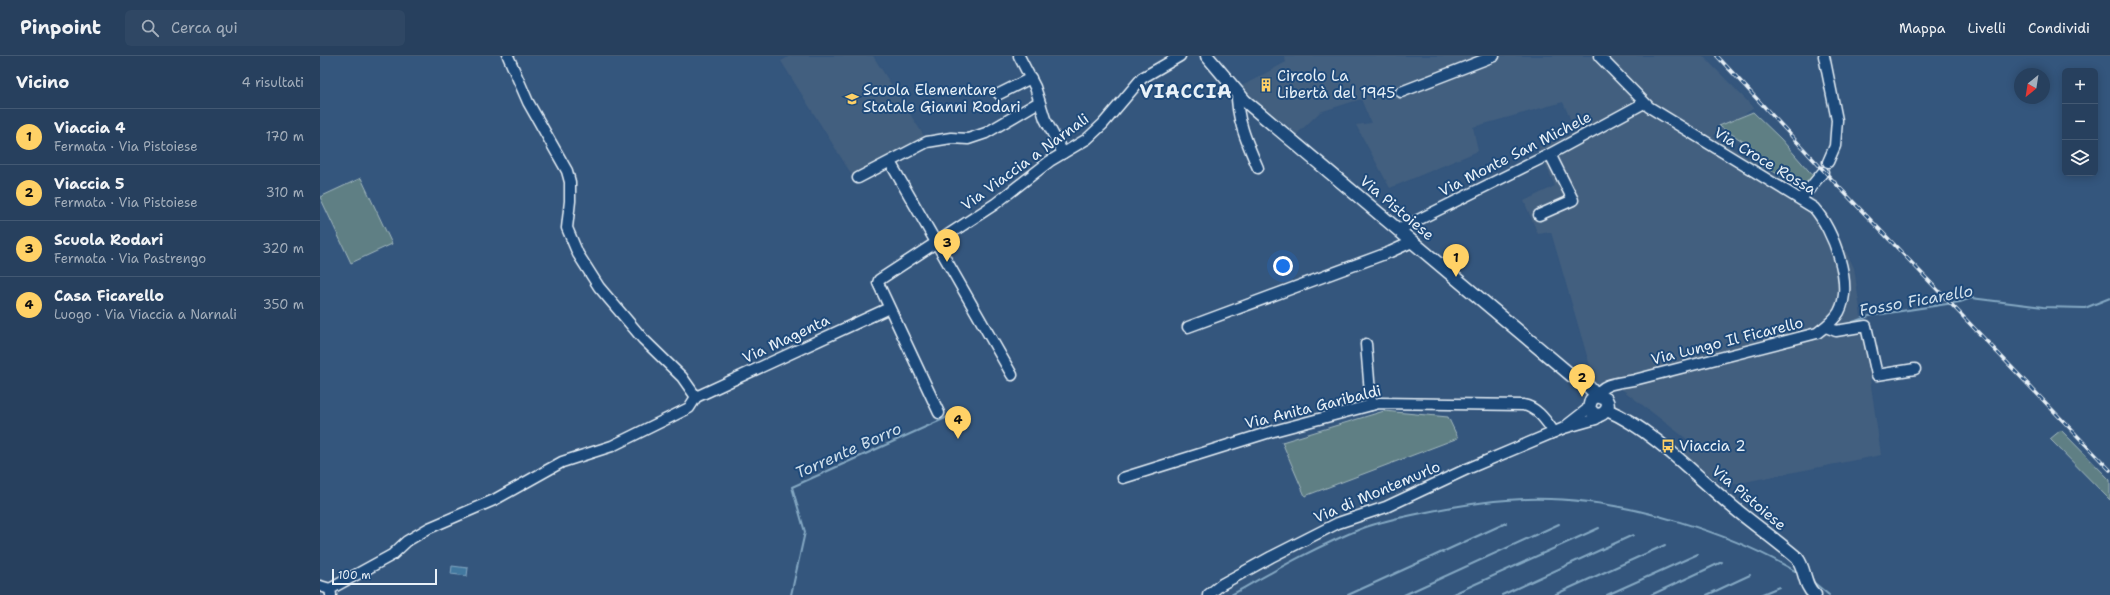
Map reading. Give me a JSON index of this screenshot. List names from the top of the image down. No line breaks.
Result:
{"streets":{"main road":["Via Pistoiese"],"street":["Via Monte San Michele","Via Croce Rossa","Via Viaccia a Narnali","Via Magenta","Via Lungo Il Ficarello","Via Anita Garibaldi","Via di Montemurlo"]},"crossings":[["Via Monte San Michele","Via Croce Rossa"],["Via Monte San Michele","Via Pistoiese"],["Via Croce Rossa","Via Lungo Il Ficarello"],["Via Viaccia a Narnali","Via Magenta"],["Via Pistoiese","Via Lungo Il Ficarello"],["Via Pistoiese","Via di Montemurlo"],["Via Lungo Il Ficarello","Via di Montemurlo"],["Via Anita Garibaldi","Via di Montemurlo"]],"districts":["VIACCIA"],"water":["Fosso Ficarello","Torrente Borro"],"places":{"building":["Circolo La Libertà del 1945"],"school or university":["Scuola Elementare Statale Gianni Rodari"],"bus stop":["Viaccia 2"]},"scale_bar":"100 m","north":"bottom left","page":{"header":"Pinpoint","search":"Cerca qui","nav":["Mappa","Livelli","Condividi"],"heading":["Vicino","4 risultati"],"map_buttons":["+","−"],"list":[{"mark":"1","name":"Viaccia 4","note":"Fermata · Via Pistoiese","value":"170 m"},{"mark":"2","name":"Viaccia 5","note":"Fermata · Via Pistoiese","value":"310 m"},{"mark":"3","name":"Scuola Rodari","note":"Fermata · Via Pastrengo","value":"320 m"},{"mark":"4","name":"Casa Ficarello","note":"Luogo · Via Viaccia a Narnali","value":"350 m"}],"pins":["3","1","2","4"],"scale":"100 m"}}
